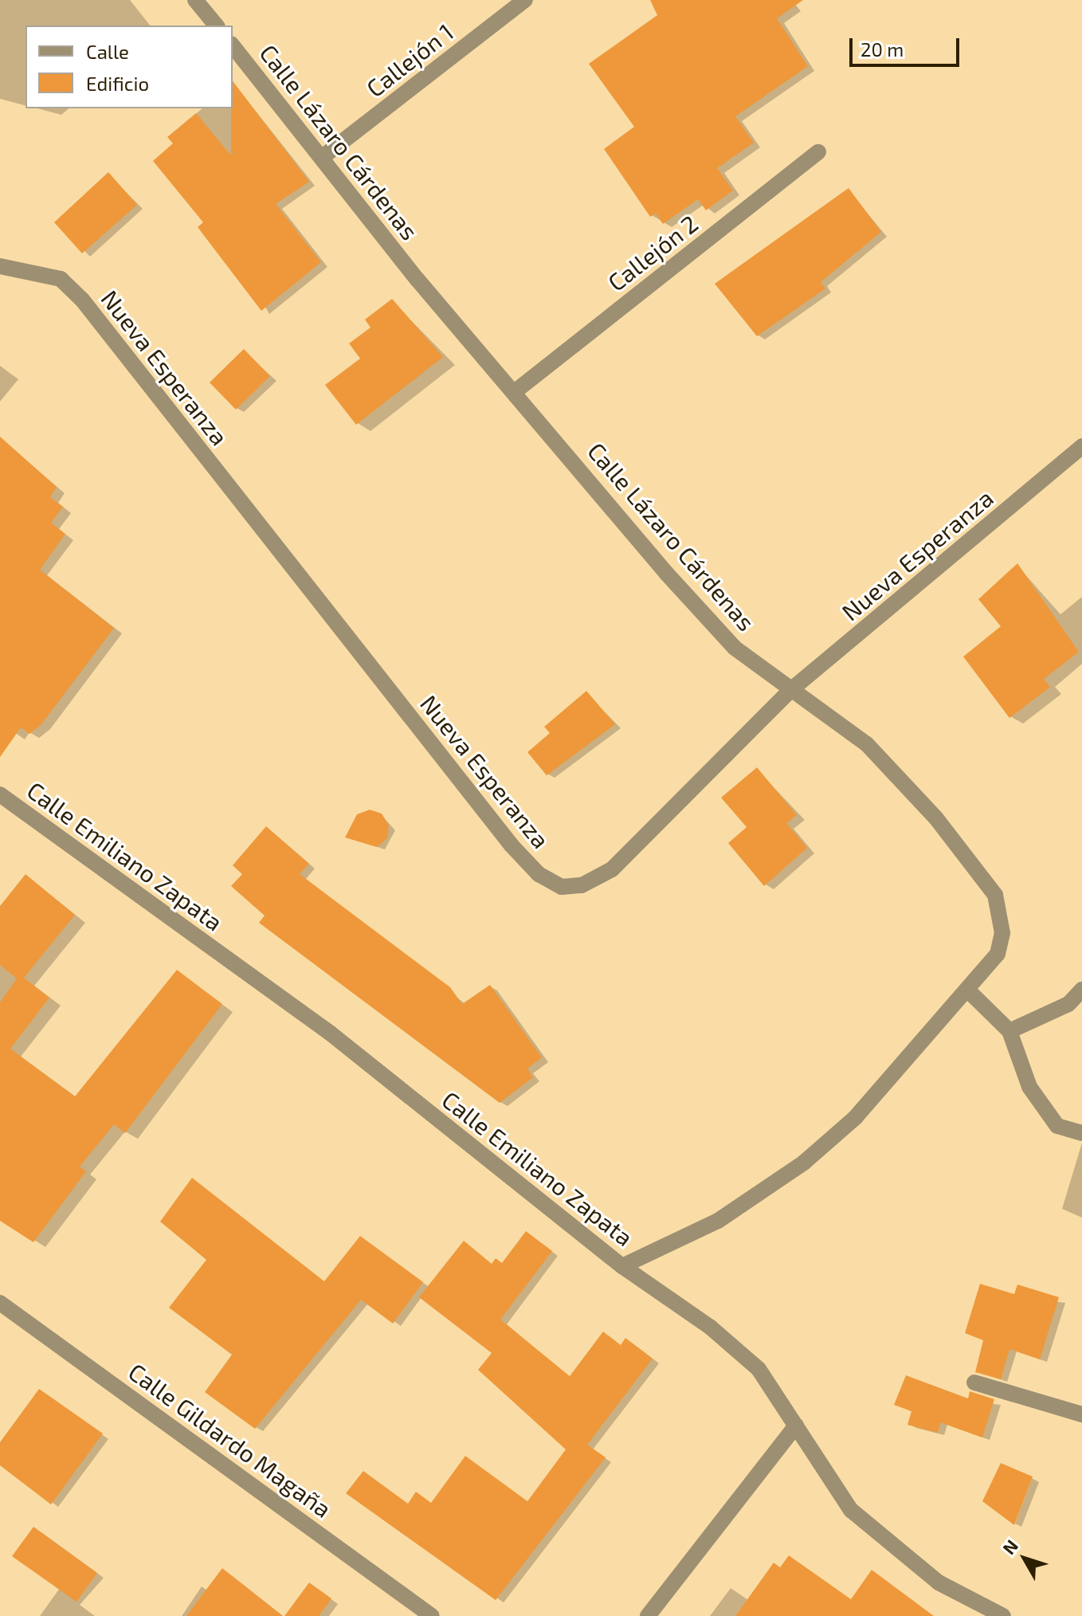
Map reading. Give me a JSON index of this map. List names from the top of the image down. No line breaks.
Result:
{"streets":{"street":["Callejón 1","Calle Lázaro Cárdenas","Callejón 2","Nueva Esperanza","Calle Emiliano Zapata","Calle Gildardo Magaña"]},"crossings":[["Callejón 1","Calle Lázaro Cárdenas"],["Calle Lázaro Cárdenas","Callejón 2"],["Calle Lázaro Cárdenas","Nueva Esperanza"],["Calle Lázaro Cárdenas","Calle Emiliano Zapata"]],"legend":["Calle","Edificio"],"scale_bar":"20 m","north":"top left"}
